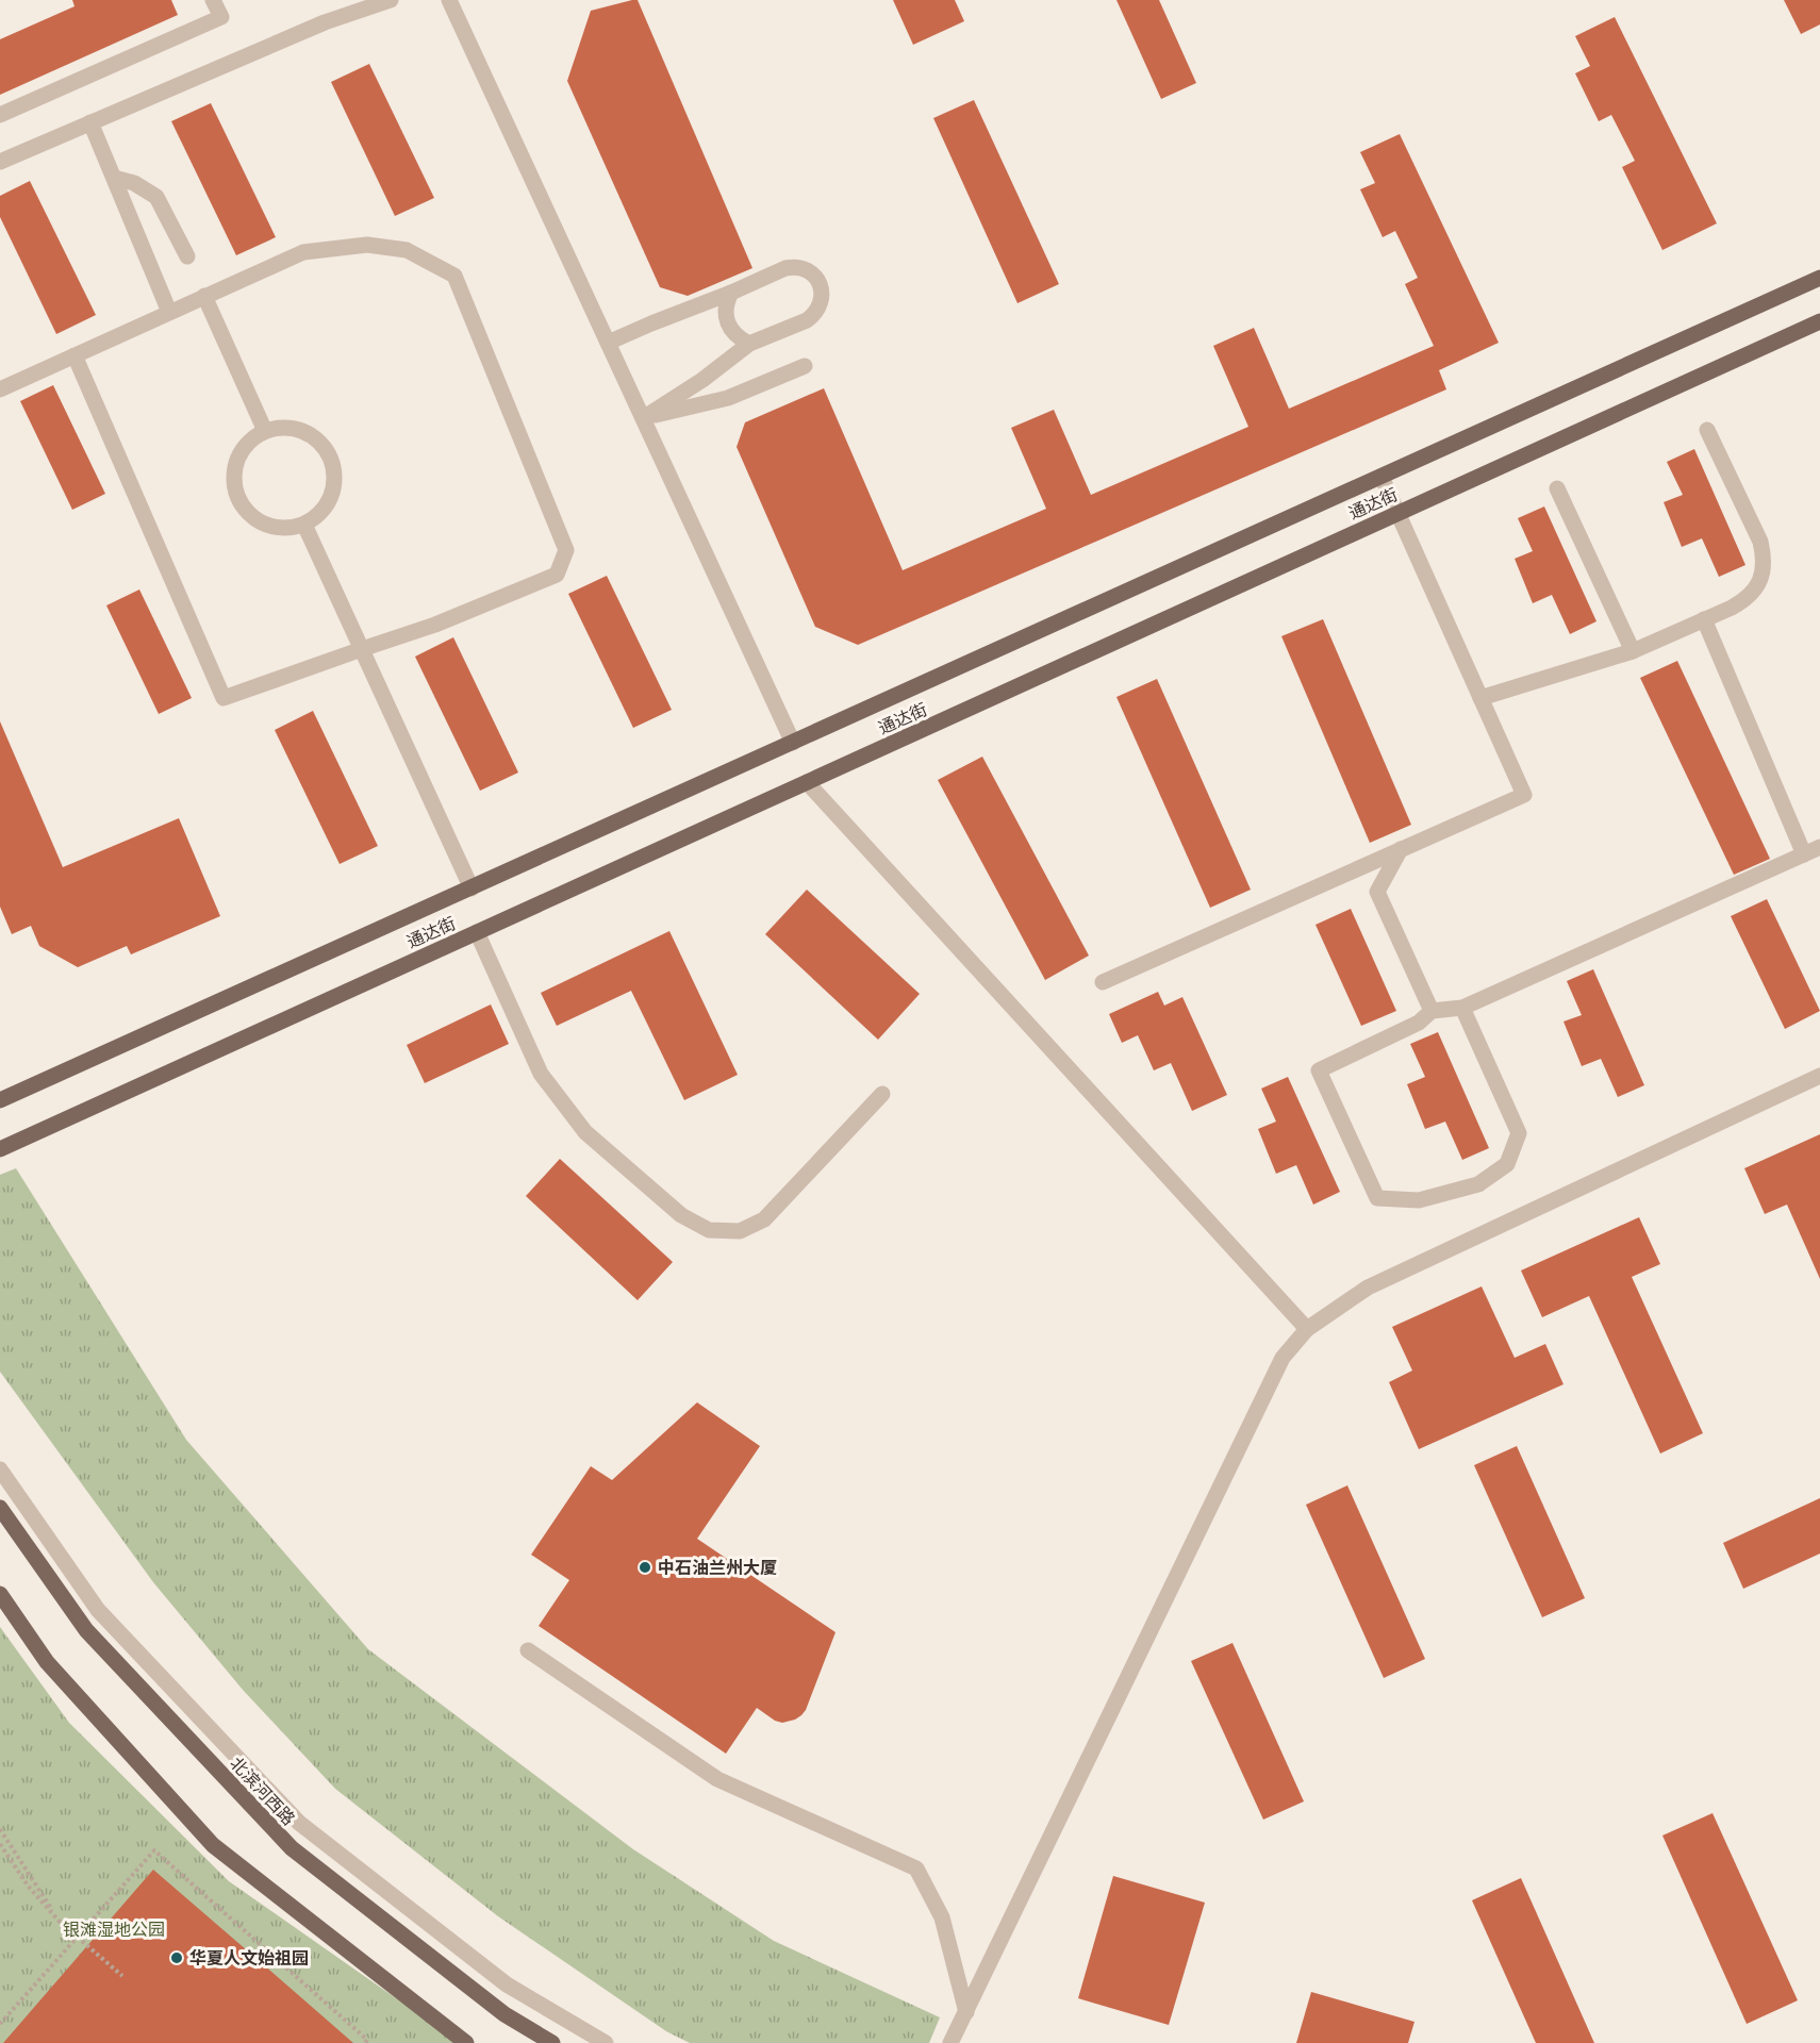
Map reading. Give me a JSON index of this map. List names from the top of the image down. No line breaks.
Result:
{"streets":{"main road":["通达街","北滨河西路"]},"parks":["银滩湿地公园"],"places":["中石油兰州大厦","华夏人文始祖园"]}
